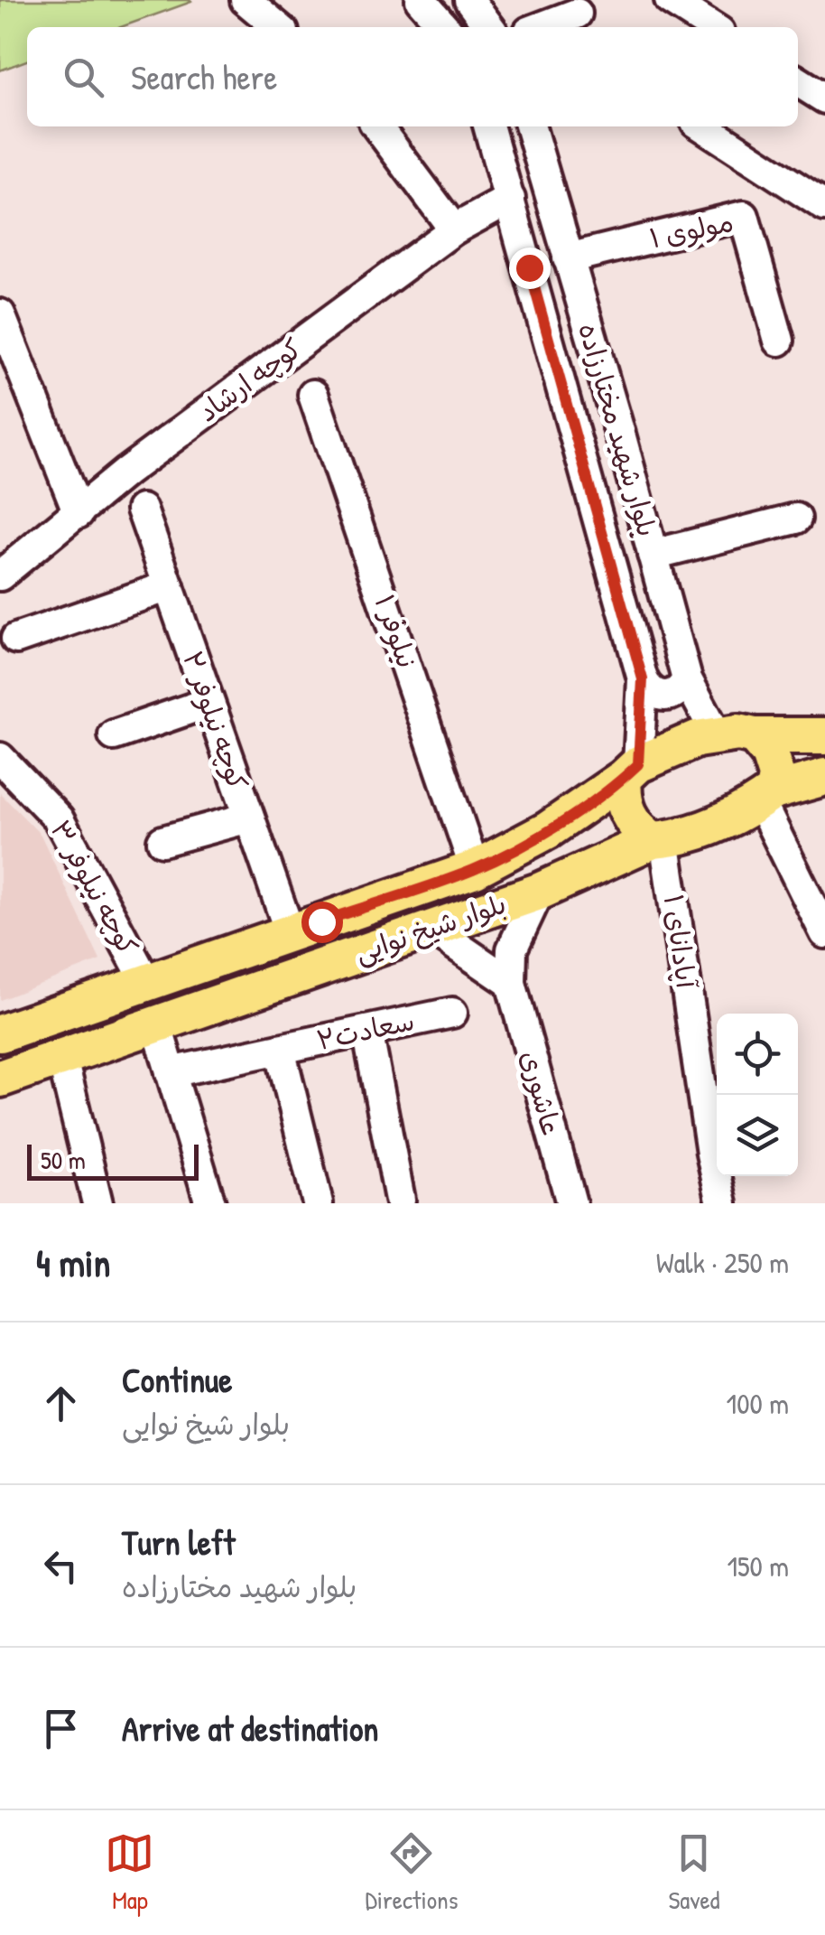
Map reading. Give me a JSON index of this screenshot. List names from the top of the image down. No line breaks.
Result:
{"streets":{"main road":["بلوار شیخ نوایی"],"street":["مولوی ۱","کوچه ارشاد","بلوار شهید مختارزاده","۱ نیلوفر","کوچه نیلوفر ۲","کوچه نیلوفر ۳","آپادانای ۱","سعادت۲","عاشوری"]},"crossings":[["مولوی ۱","بلوار شهید مختارزاده"],["کوچه ارشاد","بلوار شهید مختارزاده"],["بلوار شهید مختارزاده","بلوار شیخ نوایی"],["۱ نیلوفر","بلوار شیخ نوایی"],["کوچه نیلوفر ۲","بلوار شیخ نوایی"],["کوچه نیلوفر ۳","بلوار شیخ نوایی"],["بلوار شیخ نوایی","آپادانای ۱"],["بلوار شیخ نوایی","عاشوری"]],"scale_bar":"50 m","page":{"search":"Search here","scale":"50 m","heading":["4 min","Walk · 250 m"],"list":[["Continue","بلوار شیخ نوایی","100 m"],["Turn left","بلوار شهید مختارزاده","150 m"],"Arrive at destination"],"nav":["Map","Directions","Saved"]}}
